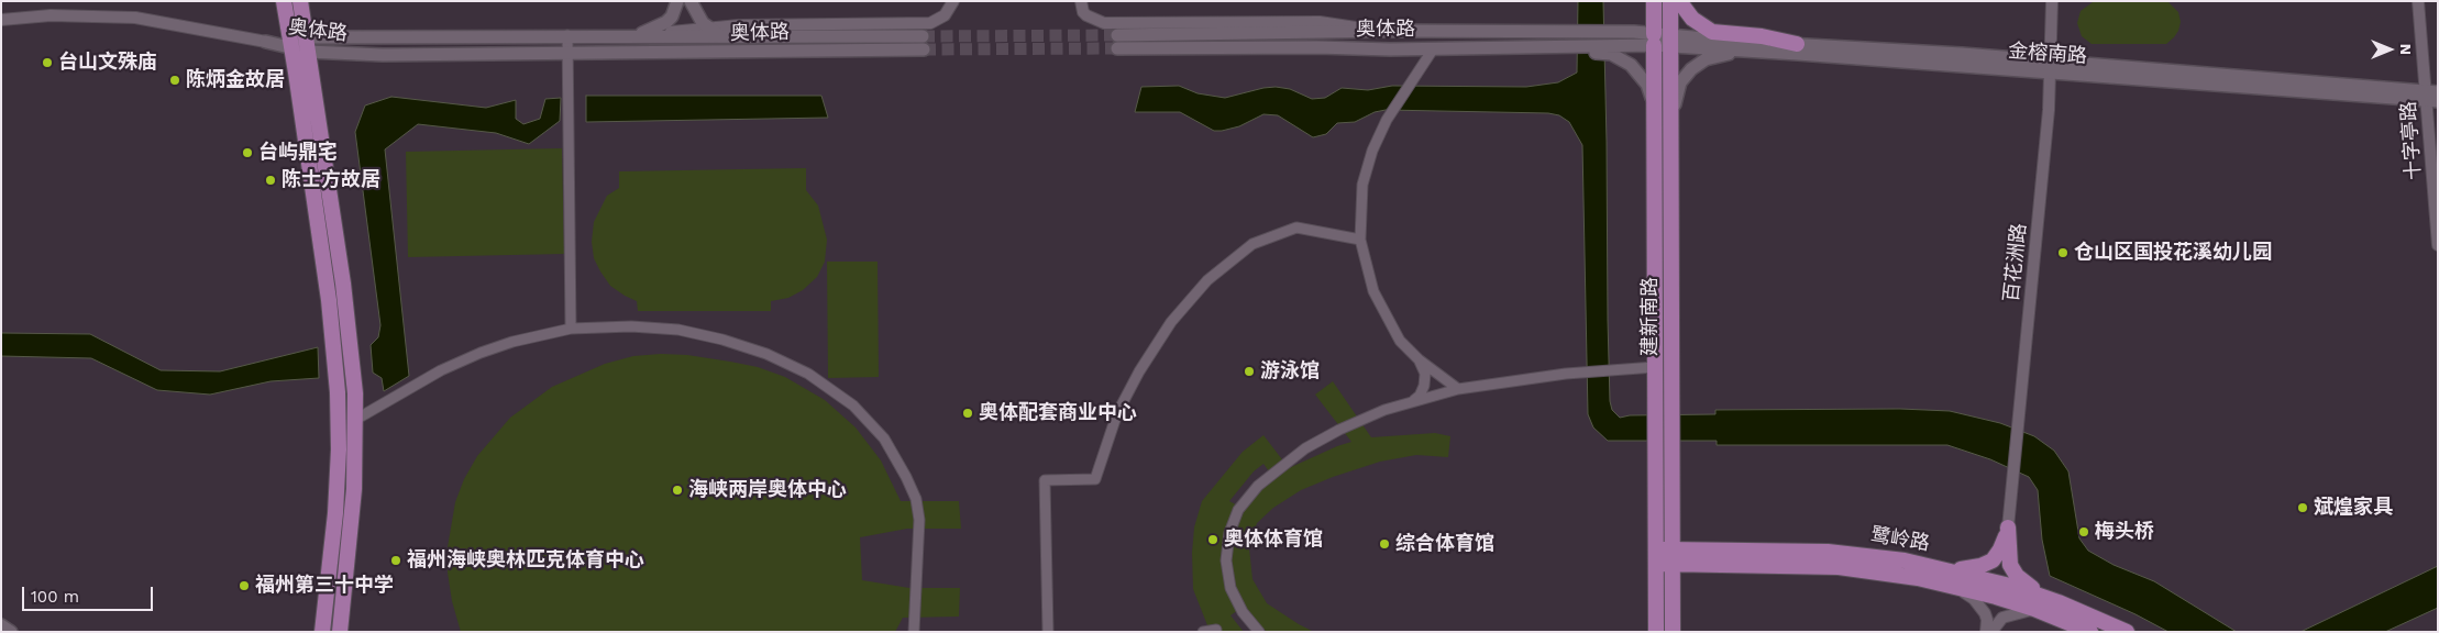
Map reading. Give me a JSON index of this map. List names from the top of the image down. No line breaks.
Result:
{"streets":{"main road":["奥体路","金榕南路","建新南路","鹭岭路"],"street":["十字亭路","百花洲路"]},"crossings":[["奥体路","金榕南路"],["奥体路","建新南路"],["金榕南路","十字亭路"],["金榕南路","百花洲路"],["金榕南路","建新南路"],["建新南路","鹭岭路"]],"places":["台山文殊庙","陈炳金故居","台屿鼎宅","陈士方故居","仓山区国投花溪幼儿园","游泳馆","奥体配套商业中心","海峡两岸奥体中心","斌煌家具","梅头桥","奥体体育馆","综合体育馆","福州海峡奥林匹克体育中心","福州第三十中学"],"scale_bar":"100 m","north":"right"}
